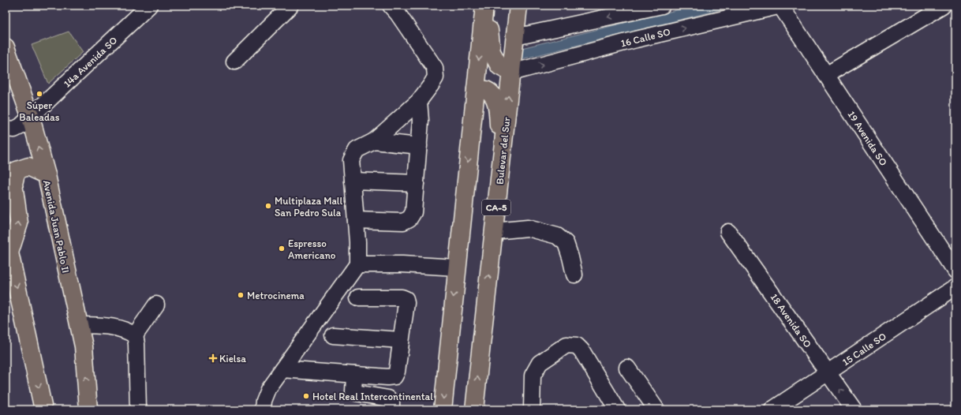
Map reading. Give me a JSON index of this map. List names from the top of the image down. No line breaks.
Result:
{"streets":{"highway":["Bulevar del Sur","CA-5","Avenida Juan Pablo II"],"street":["16 Calle SO","14a Avenida SO","19 Avenida SO","18 Avenida SO","15 Calle SO"]},"crossings":[["16 Calle SO","19 Avenida SO"],["16 Calle SO","Bulevar del Sur"],["14a Avenida SO","Avenida Juan Pablo II"],["18 Avenida SO","15 Calle SO"]],"places":{"other":["Súper Baleadas","Multiplaza Mall San Pedro Sula","Espresso Americano","Metrocinema","Hotel Real Intercontinental"],"health":["Kielsa"]}}
